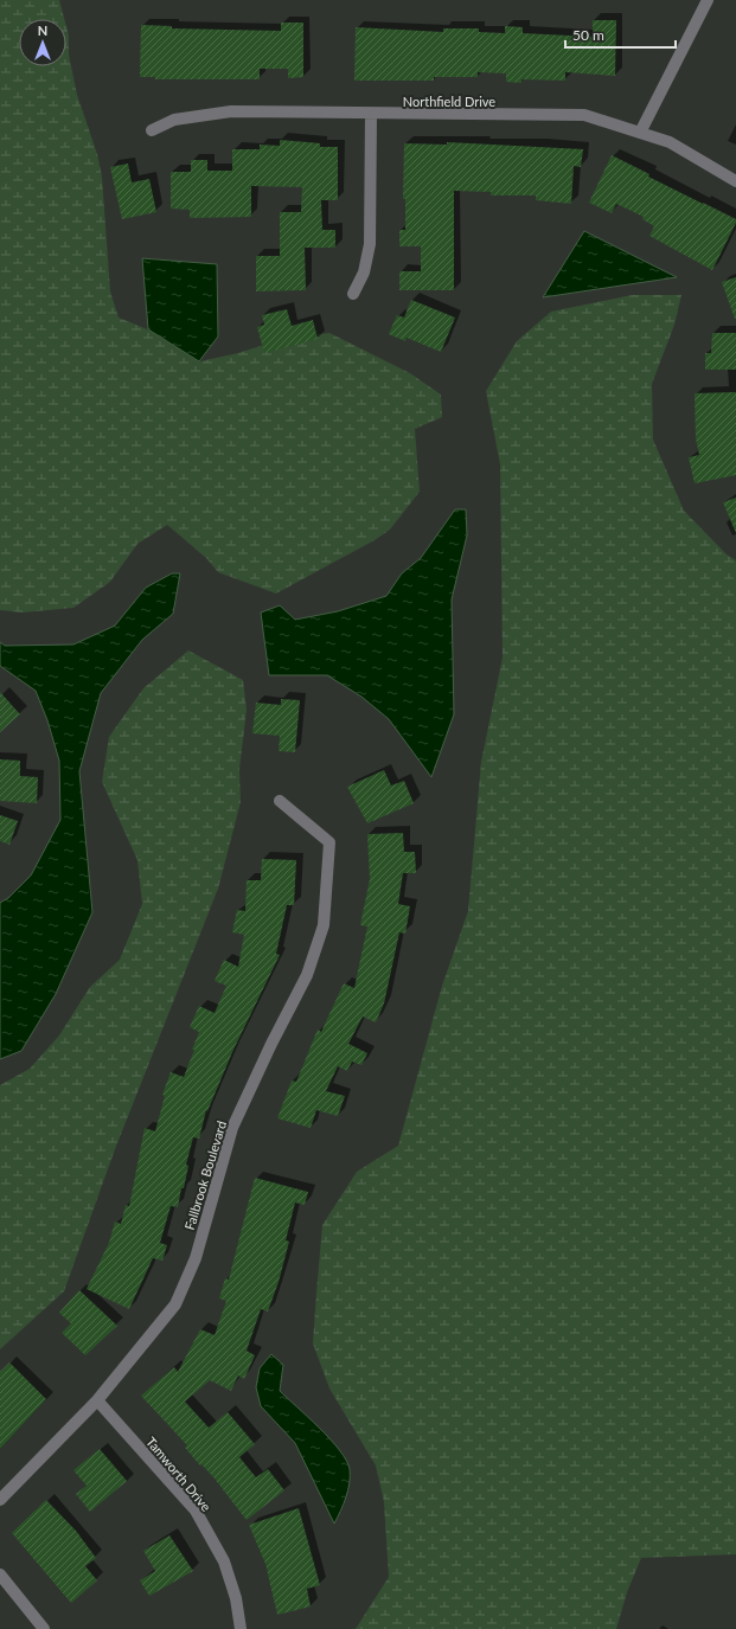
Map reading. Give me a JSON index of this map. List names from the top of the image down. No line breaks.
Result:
{"streets":{"street":["Northfield Drive","Fallbrook Boulevard","Tamworth Drive"]},"crossings":[["Fallbrook Boulevard","Tamworth Drive"]],"scale_bar":"50 m","north":"top"}
